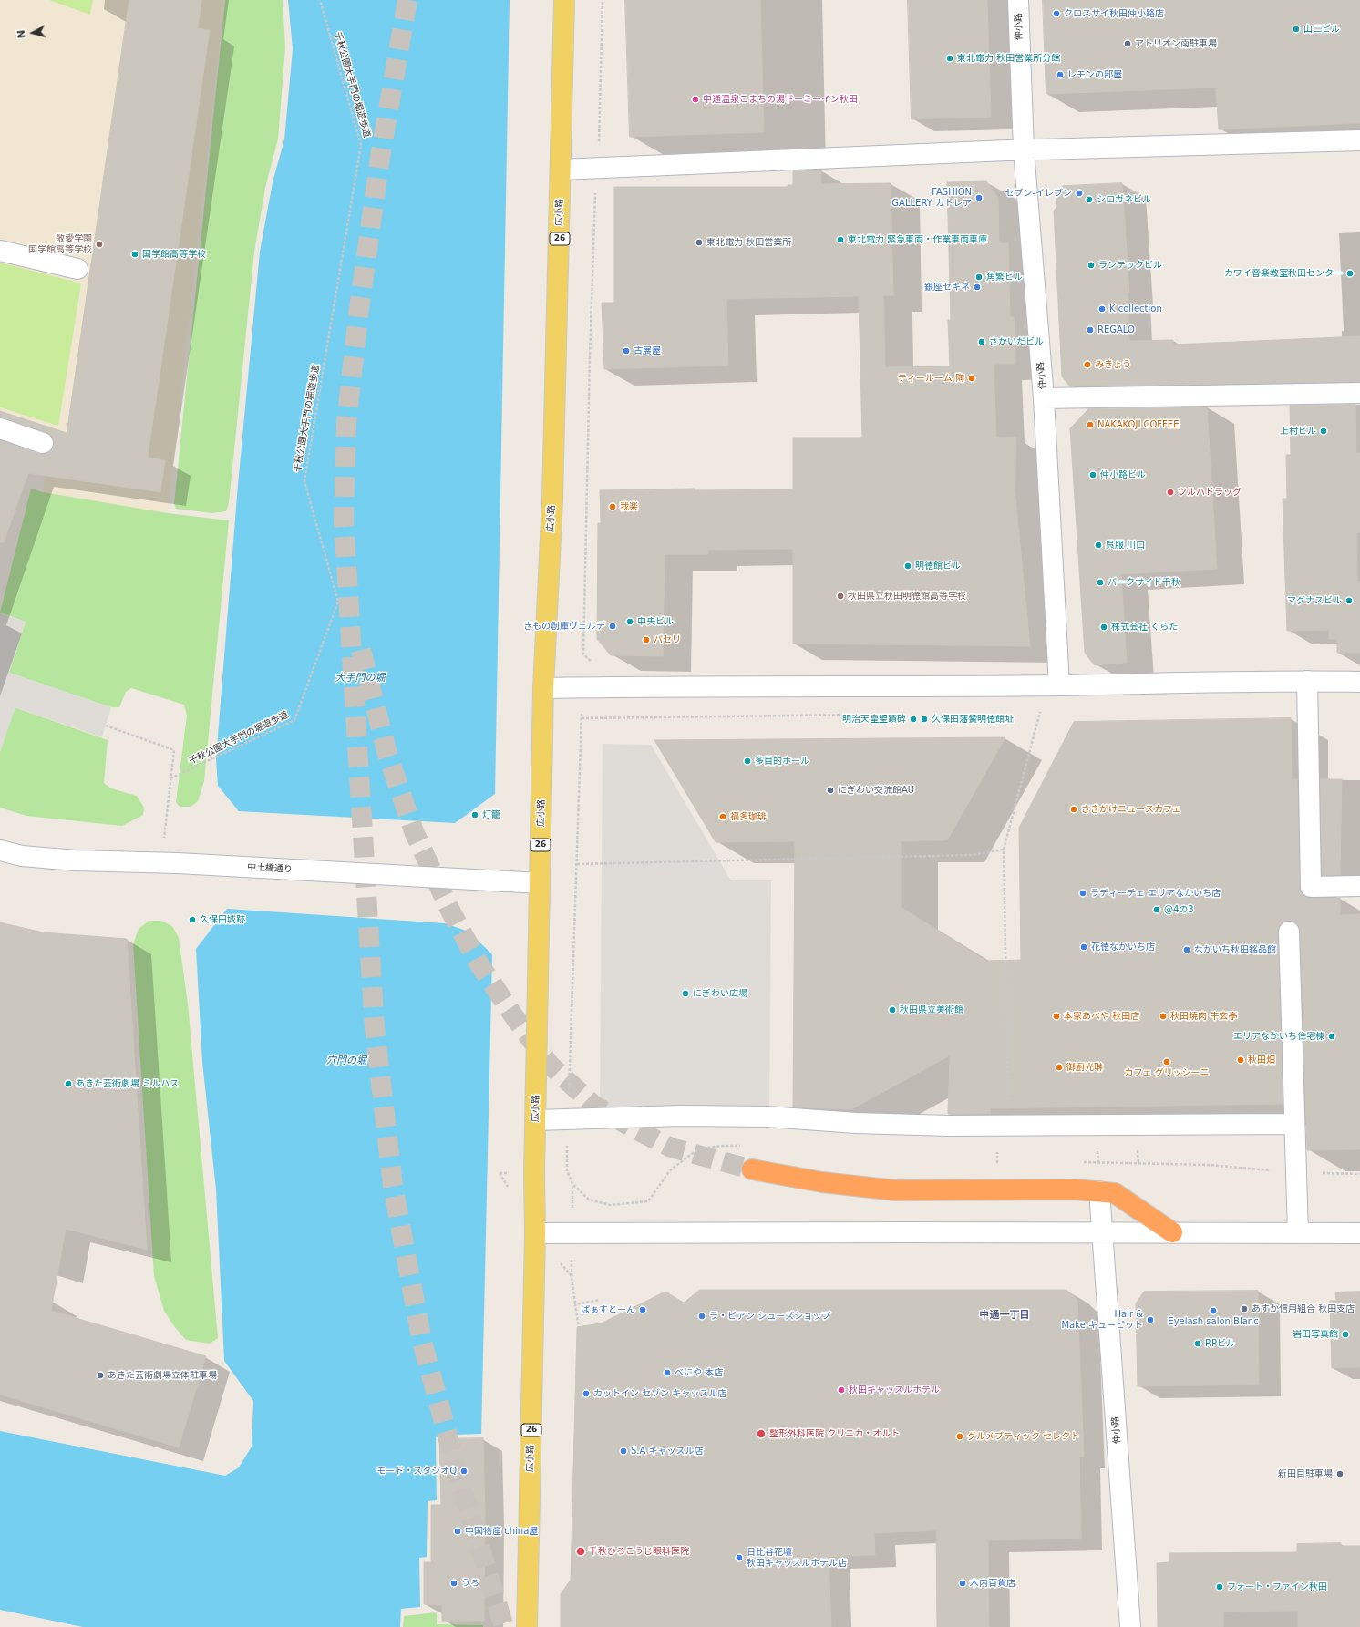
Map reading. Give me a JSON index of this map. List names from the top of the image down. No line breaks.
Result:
{"streets":{"main road":["広小路","26"],"street":["仲小路","中土橋通り"],"path":["千秋公園大手門の堀遊歩道"]},"crossings":[["広小路","中土橋通り"]],"districts":["中通一丁目"],"water":["大手門の堀","穴門の堀"],"places":["クロスサイ秋田仲小路店","山二ビル","アトリオン南駐車場","東北電力 秋田営業所分館","レモンの部屋","中通温泉こまちの湯ドーミーイン秋田","セブン-イレブン","FASHION GALLERY カトレア","シロガネビル","東北電力 緊急車両・作業車両車庫","東北電力 秋田営業所","敬愛学園 国学館高等学校","国学館高等学校","ランテックビル","カワイ音楽教室秋田センター","角繁ビル","銀座セキネ","K collection","REGALO","さかいだビル","古展屋","みきょう","ティールーム 陶","NAKAKOJI COFFEE","上村ビル","仲小路ビル","ツルハドラッグ","我楽","呉服 川口","明徳館ビル","パークサイド千秋","秋田県立秋田明徳館高等学校","マグナスビル","中央ビル","きもの創庫ヴェルデ","株式会社 くらた","パセリ","明治天皇聖蹟碑","久保田藩黌明徳館址","多目的ホール","にぎわい交流館AU","さきがけニュースカフェ","灯籠","福多珈琲","ラディーチェ エリアなかいち店","@4の3","久保田城跡","花徳なかいち店","なかいち秋田銘品館","にぎわい広場","秋田県立美術館","本家あべや 秋田店","秋田焼肉 牛玄亭","エリアなかいち住宅棟","秋田畑","カフェ グリッシーニ","御廚光琳","あきた芸術劇場 ミルハス","あすか信用組合 秋田支店","ぱぁすとーん","Eyelash salon Blanc","ラ・ビアン シューズショップ","Hair & Make キューピット","岩田写真館","RPビル","べにや 本店","あきた芸術劇場立体駐車場","秋田キャッスルホテル","カットイン セゾン キャッスル店","整形外科医院 クリニカ・オルト","グルメブティック セレクト","S.A キャッスル店","モード・スタジオQ","新田目駐車場","中国物産 china屋","千秋ひろこうじ眼科医院","日比谷花壇 秋田キャッスルホテル店","うろ","木内百貨店","フォート・ファイン秋田"],"north":"left"}
